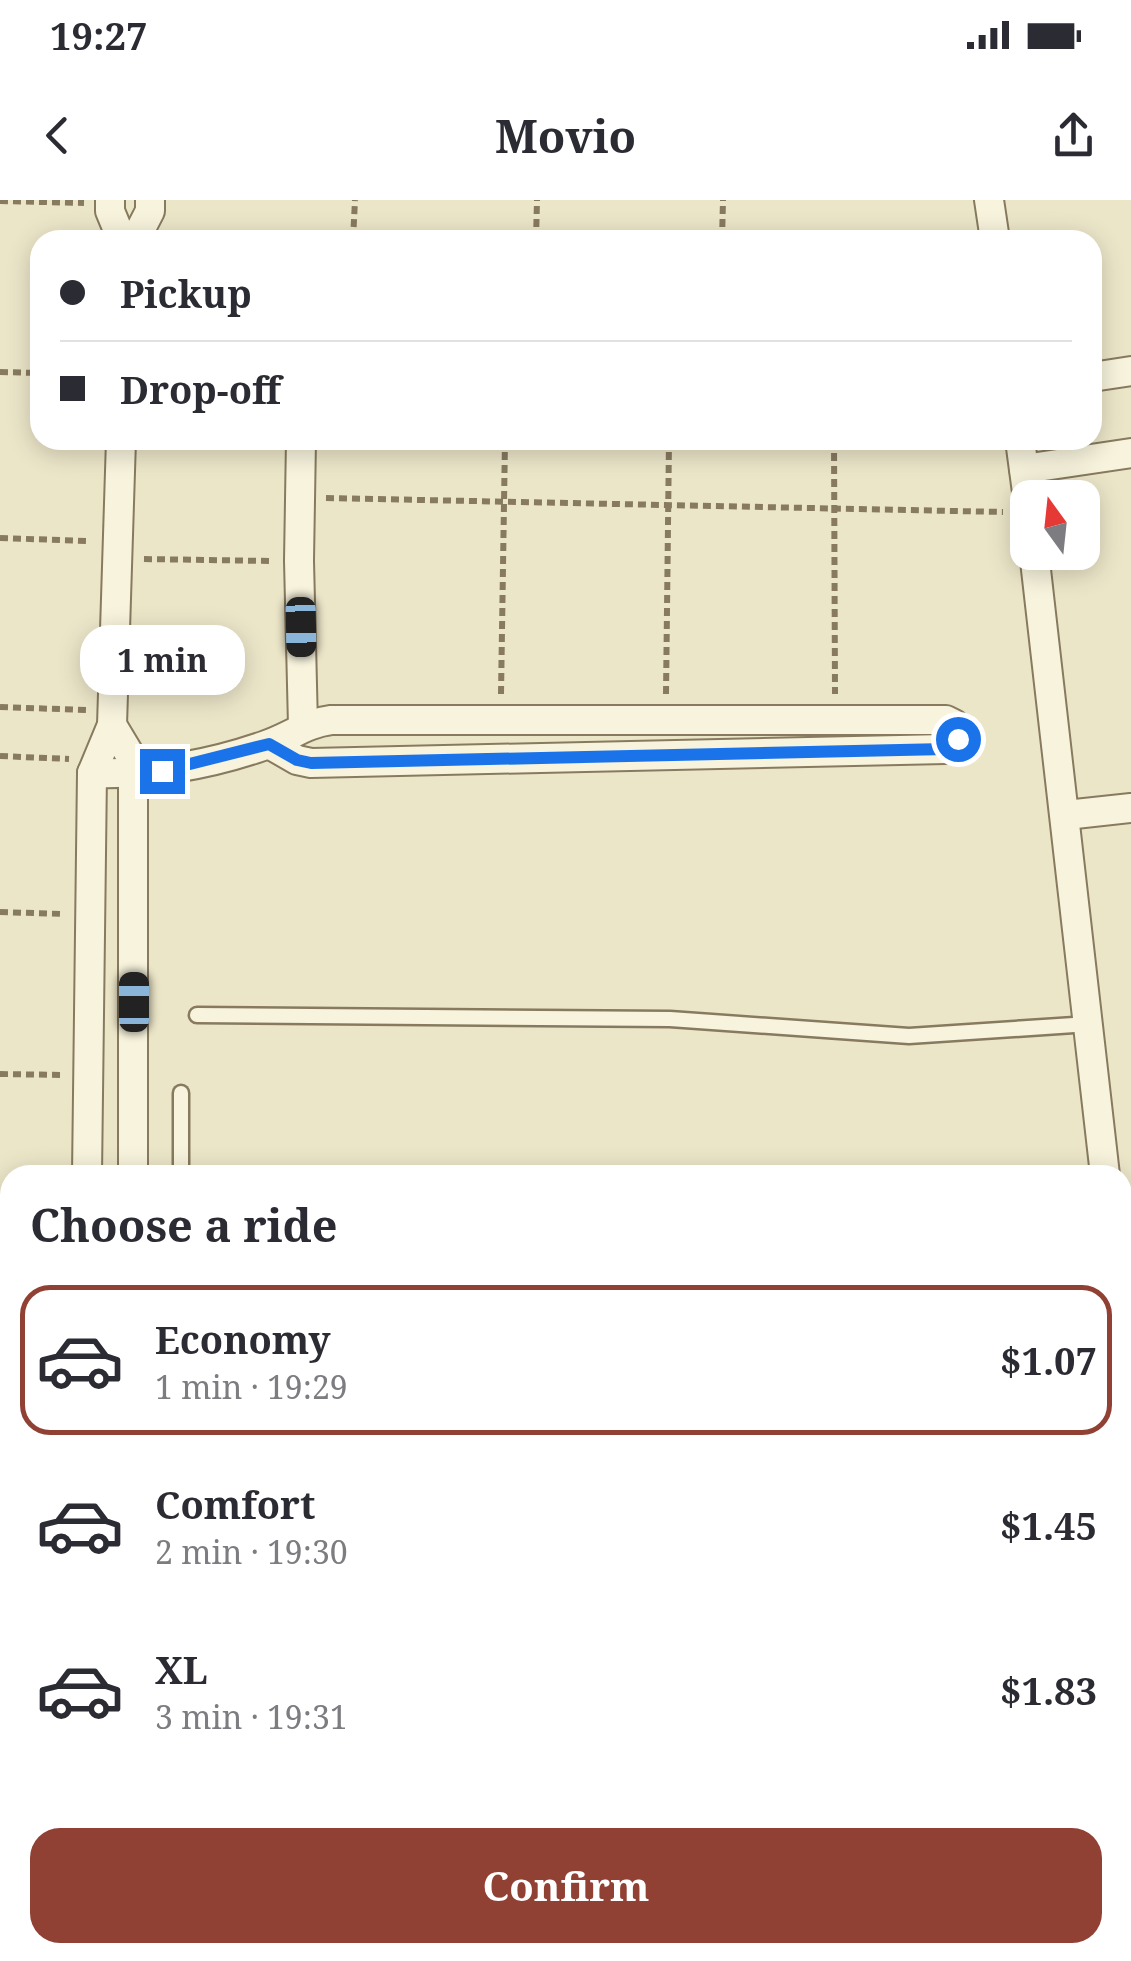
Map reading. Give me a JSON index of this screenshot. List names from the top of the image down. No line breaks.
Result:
{"north":"top","page":{"status":"19:27","header":"Movio","banner":["Pickup","Drop-off"],"bubble":"1 min","heading":"Choose a ride","list":[{"name":"Economy","note":"1 min · 19:29","value":"$1.07"},{"name":"Comfort","note":"2 min · 19:30","value":"$1.45"},{"name":"XL","note":"3 min · 19:31","value":"$1.83"}],"buttons":"Confirm"}}
